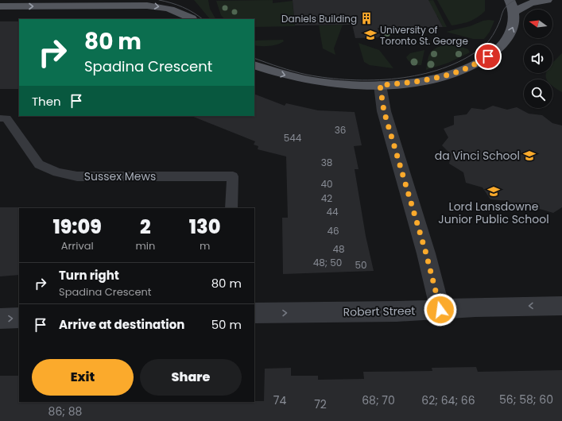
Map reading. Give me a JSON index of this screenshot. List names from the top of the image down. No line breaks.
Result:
{"streets":{"street":["Robert Street"],"lane":["Sussex Mews"]},"places":{"building":["Daniels Building"],"school or university":["University of Toronto St. George","da Vinci School","Lord Lansdowne Junior Public School"]},"house_numbers":["36","544","38","40","42","44","46","48","48; 50","50","56; 58; 60","74","68; 70","62; 64; 66","72","86; 88"],"north":"left","page":{"turn":["80 m","Spadina Crescent"],"then":"Then","eta":["19:09","Arrival","2","min","130","m"],"list":[{"name":"Turn right","note":"Spadina Crescent","value":"80 m"},{"name":"Arrive at destination","value":"50 m"}],"buttons":["Exit","Share"]}}
